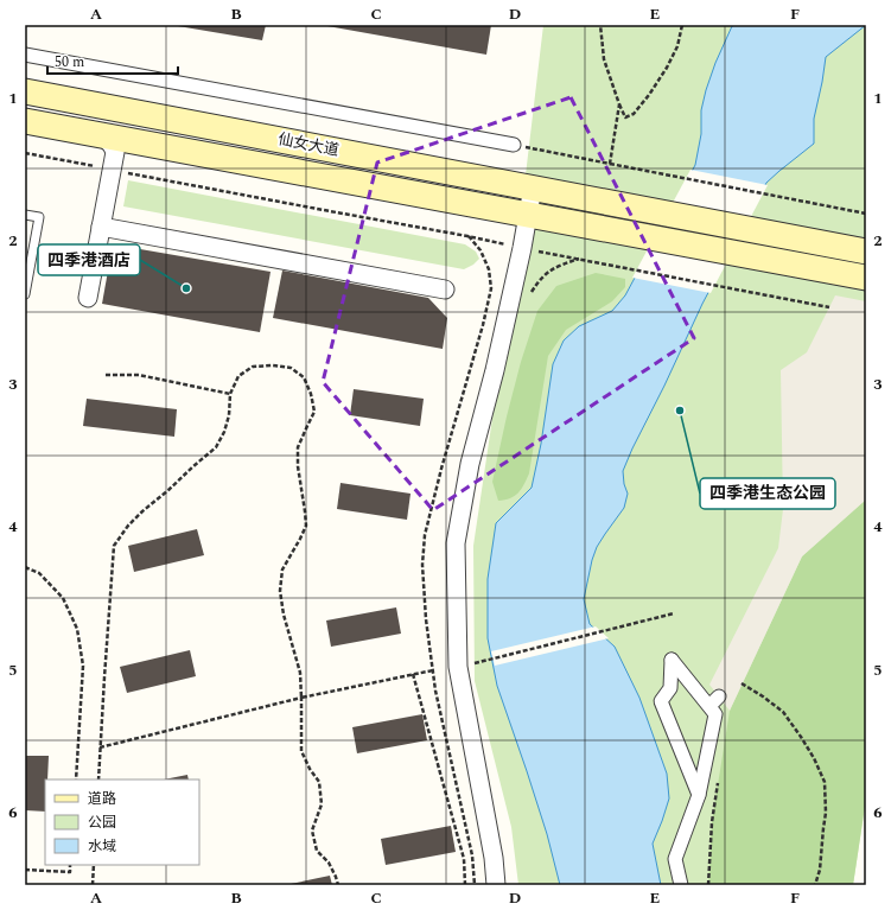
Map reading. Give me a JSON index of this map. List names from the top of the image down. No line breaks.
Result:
{"streets":{"main road":["仙女大道"]},"places":["四季港酒店","四季港生态公园"],"legend":["道路","公园","水域"],"scale_bar":"50 m","grid":{"columns":["A","B","C","D","E","F"],"rows":["1","2","3","4","5","6"]}}
